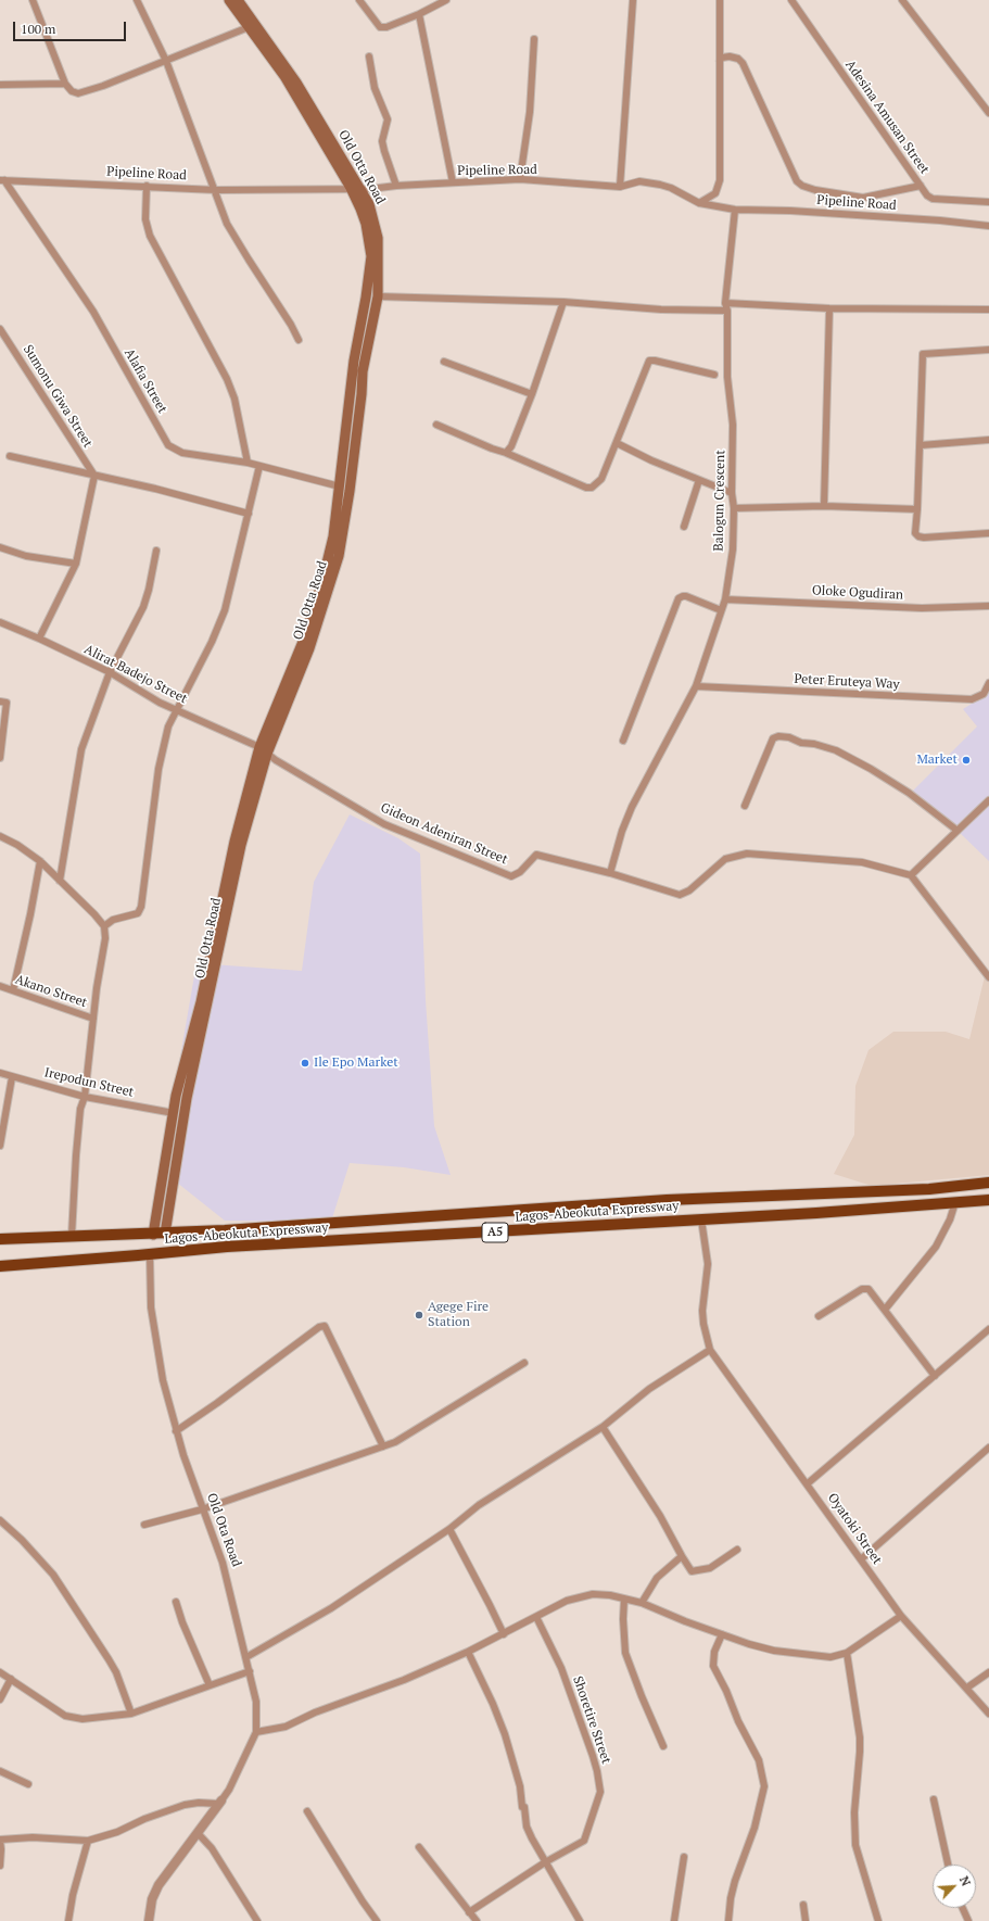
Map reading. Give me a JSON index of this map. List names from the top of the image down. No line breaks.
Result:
{"streets":{"highway":["Lagos-Abeokuta Expressway","A5"],"main road":["Old Otta Road"],"street":["Adesina Amusan Street","Pipeline Road","Alafia Street","Sumonu Giwa Street","Balogun Crescent","Oloke Ogudiran","Alirat Badejo Street","Peter Eruteya Way","Gideon Adeniran Street","Akano Street","Irepodun Street","Oyatoki Street","Old Ota Road","Shoretire Street"]},"crossings":[["Old Otta Road","Pipeline Road"],["Old Otta Road","Alafia Street"],["Old Otta Road","Alirat Badejo Street"],["Old Otta Road","Gideon Adeniran Street"],["Old Otta Road","Lagos-Abeokuta Expressway"],["Pipeline Road","Alafia Street"],["Pipeline Road","Balogun Crescent"],["Balogun Crescent","Oloke Ogudiran"],["Balogun Crescent","Peter Eruteya Way"],["Balogun Crescent","Gideon Adeniran Street"],["Alirat Badejo Street","Gideon Adeniran Street"],["Lagos-Abeokuta Expressway","Old Ota Road"]],"places":["Market","Ile Epo Market","Agege Fire Station"],"scale_bar":"100 m","north":"top right"}
